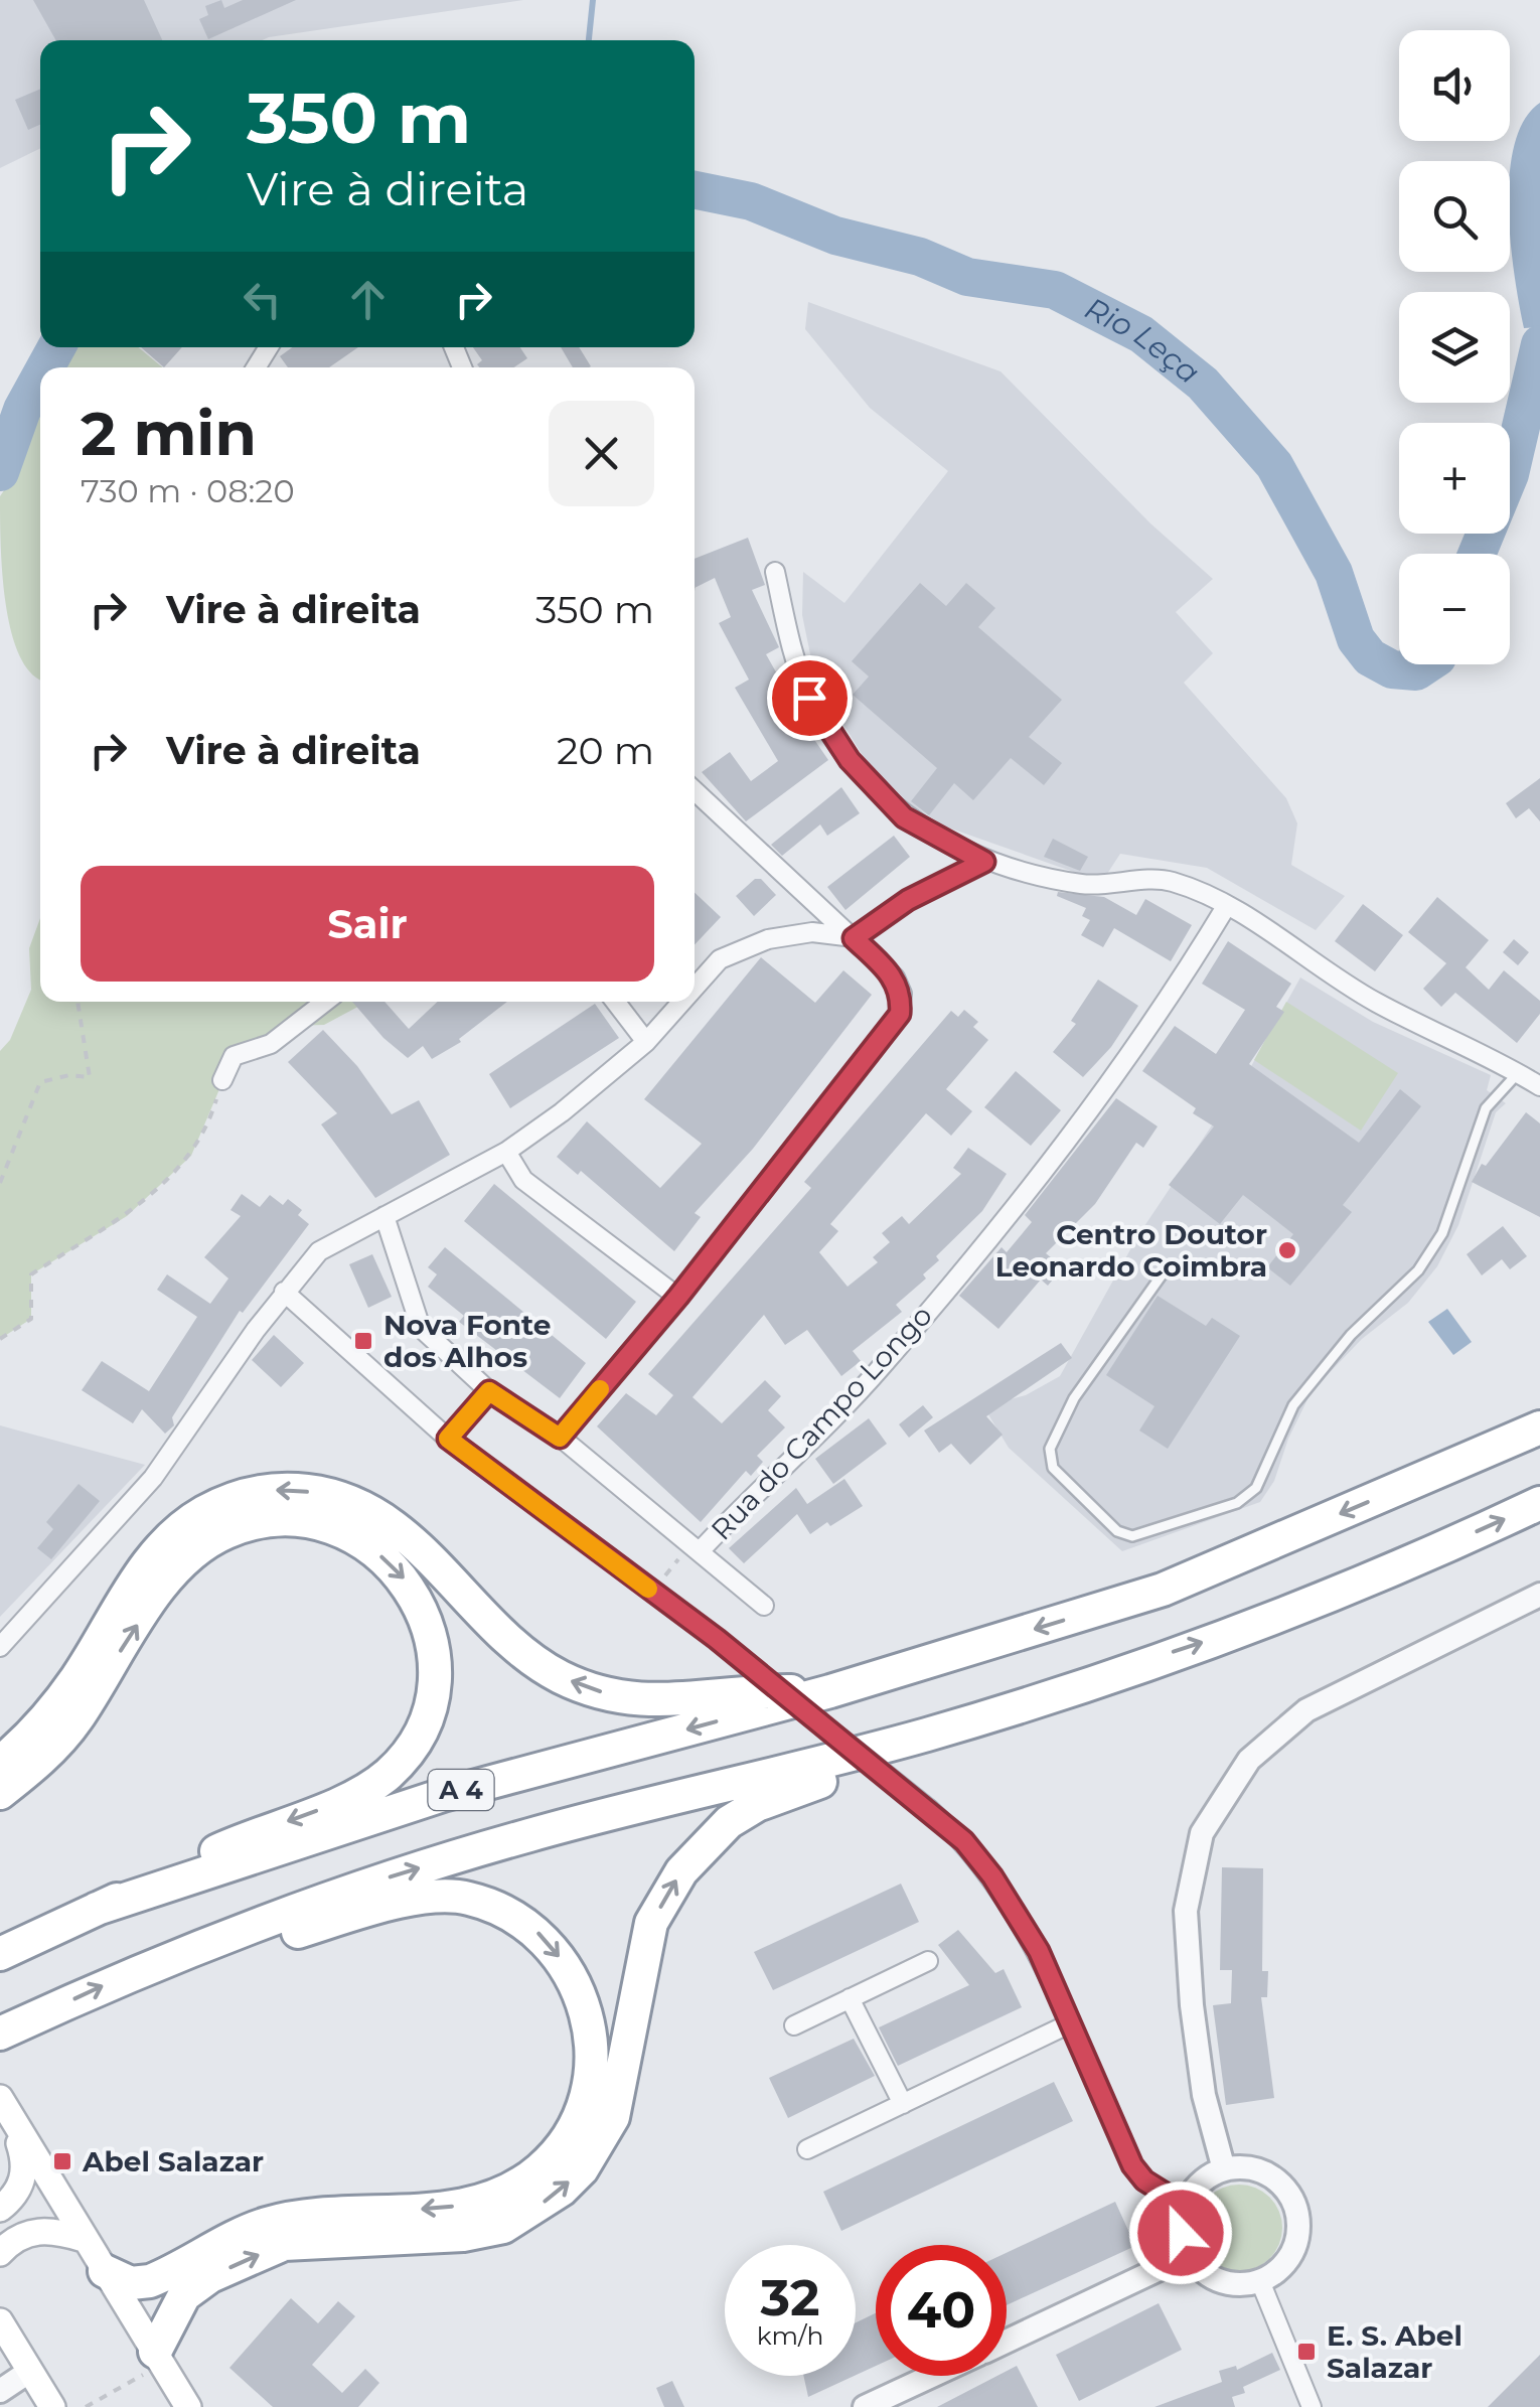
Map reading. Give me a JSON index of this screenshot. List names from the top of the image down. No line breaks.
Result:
{"streets":{"highway":["A 4"],"street":["Rua do Campo Longo"]},"water":["Rio Leça"],"places":{"other":["Centro Doutor Leonardo Coimbra"],"transit":["Nova Fonte dos Alhos","Abel Salazar","E. S. Abel Salazar"]},"page":{"map_buttons":["+","−"],"turn":["350 m","Vire à direita"],"heading":["2 min","730 m · 08:20"],"list":[{"name":"Vire à direita","value":"350 m"},{"name":"Vire à direita","value":"20 m"}],"buttons":"Sair","speed":"32 km/h","limit":"40"}}
